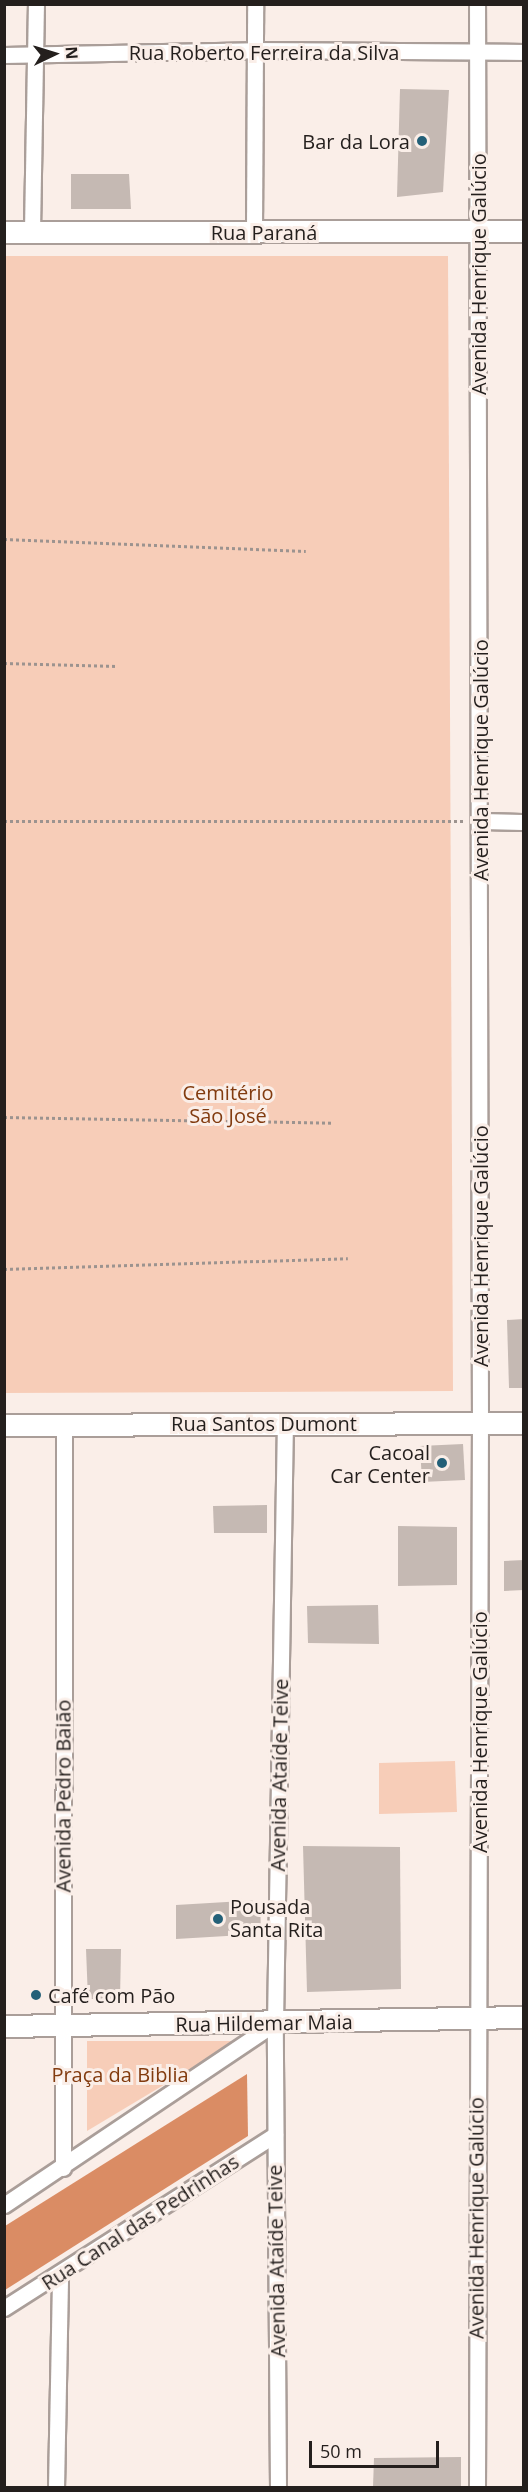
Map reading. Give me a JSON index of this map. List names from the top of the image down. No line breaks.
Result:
{"streets":{"main road":["Rua Paraná","Rua Santos Dumont","Rua Hildemar Maia"],"street":["Rua Roberto Ferreira da Silva","Avenida Henrique Galúcio","Avenida Ataíde Teive","Avenida Pedro Baião","Rua Canal das Pedrinhas"]},"crossings":[["Rua Roberto Ferreira da Silva","Avenida Henrique Galúcio"],["Rua Paraná","Avenida Henrique Galúcio"],["Avenida Henrique Galúcio","Rua Santos Dumont"],["Avenida Henrique Galúcio","Rua Hildemar Maia"],["Rua Santos Dumont","Avenida Ataíde Teive"],["Rua Santos Dumont","Avenida Pedro Baião"],["Avenida Ataíde Teive","Rua Hildemar Maia"],["Avenida Ataíde Teive","Rua Canal das Pedrinhas"],["Avenida Pedro Baião","Rua Hildemar Maia"]],"parks":["Cemitério São José","Praça da Biblia"],"places":["Bar da Lora","Cacoal Car Center","Pousada Santa Rita","Café com Pão"],"scale_bar":"50 m","north":"right"}
